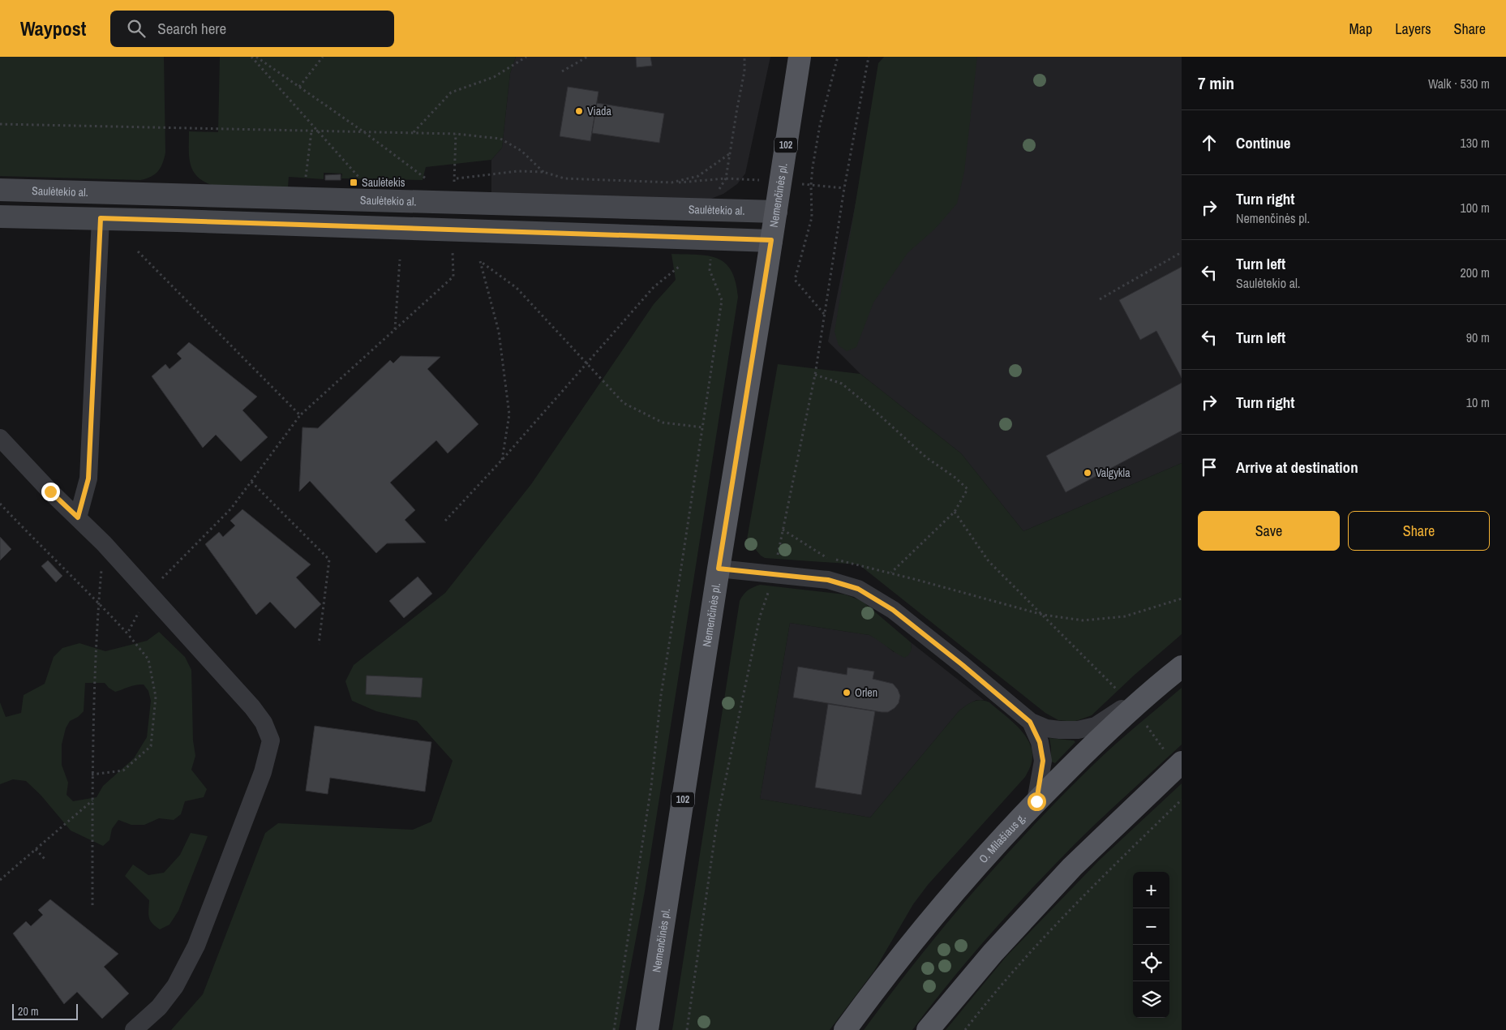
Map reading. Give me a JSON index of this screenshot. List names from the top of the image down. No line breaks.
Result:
{"streets":{"main road":["102","Saulėtekio al.","Nemenčinės pl.","O. Milašiaus g."]},"crossings":[["Saulėtekio al.","Nemenčinės pl."]],"places":{"other":["Viada","Valgykla","Orlen"],"transit":["Saulėtekis"]},"scale_bar":"20 m","page":{"header":"Waypost","search":"Search here","nav":["Map","Layers","Share"],"heading":["7 min","Walk · 530 m"],"list":[["Continue","130 m"],["Turn right","Nemenčinės pl.","100 m"],["Turn left","Saulėtekio al.","200 m"],["Turn left","90 m"],["Turn right","10 m"],"Arrive at destination"],"buttons":["Save","Share"],"map_buttons":["+","−"],"scale":"20 m"}}
